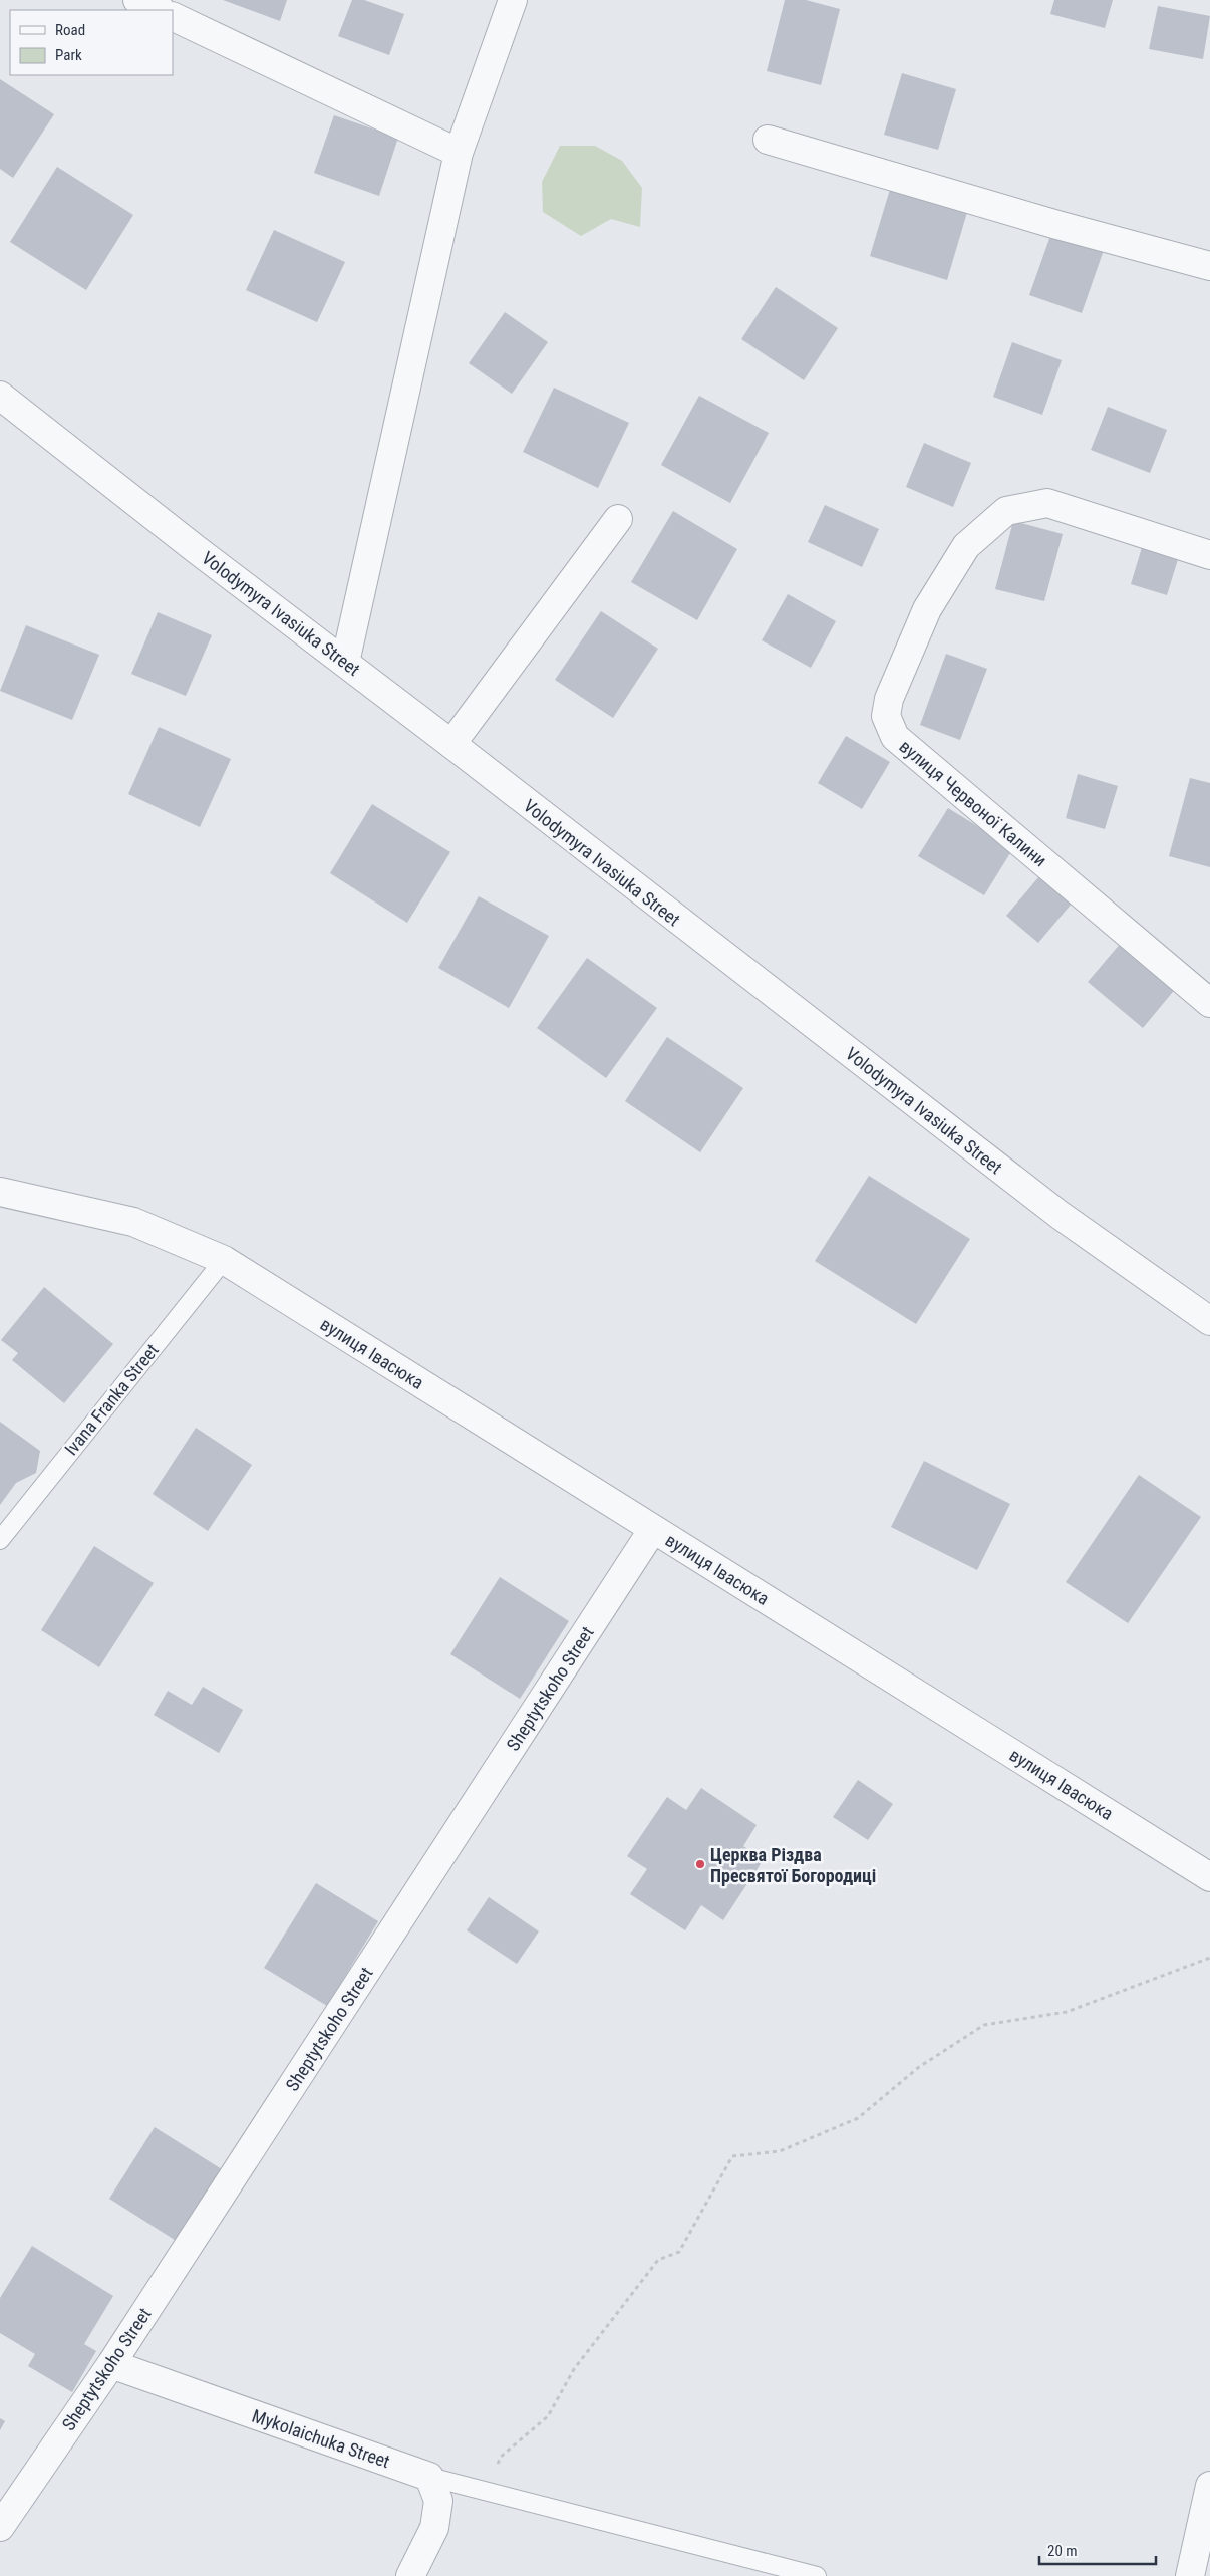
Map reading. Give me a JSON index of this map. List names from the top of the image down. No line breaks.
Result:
{"streets":{"street":["Volodymyra Ivasiuka Street","вулиця Червоної Калини","вулиця Івасюка","Sheptytskoho Street","Mykolaichuka Street"],"lane":["Ivana Franka Street"]},"crossings":[["вулиця Івасюка","Ivana Franka Street"],["вулиця Івасюка","Sheptytskoho Street"],["Sheptytskoho Street","Mykolaichuka Street"]],"places":["Церква Різдва Пресвятої Богородиці"],"legend":["Road","Park"],"scale_bar":"20 m"}
